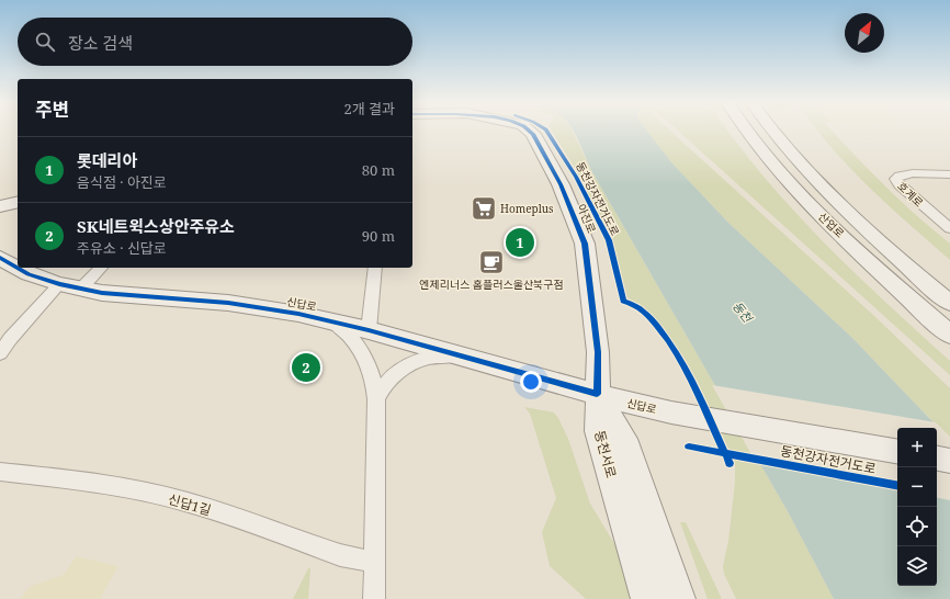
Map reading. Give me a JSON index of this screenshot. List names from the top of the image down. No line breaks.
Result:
{"streets":{"main road":["아진로","산업로","신답로","동천서로"],"street":["호계로","신답1길"],"cycle path":["동천강자전거도로"]},"crossings":[["아진로","신답로"],["아진로","동천서로"],["신답로","동천서로"]],"water":["동천"],"places":{"supermarket":["Homeplus"],"cafe":["엔제리너스 홈플러스울산북구점"]},"north":"top right","page":{"search":"장소 검색","heading":["주변","2개 결과"],"list":[{"mark":"1","name":"롯데리아","note":"음식점 · 아진로","value":"80 m"},{"mark":"2","name":"SK네트윅스상안주유소","note":"주유소 · 신답로","value":"90 m"}],"pins":["1","2"],"map_buttons":["+","−"]}}
